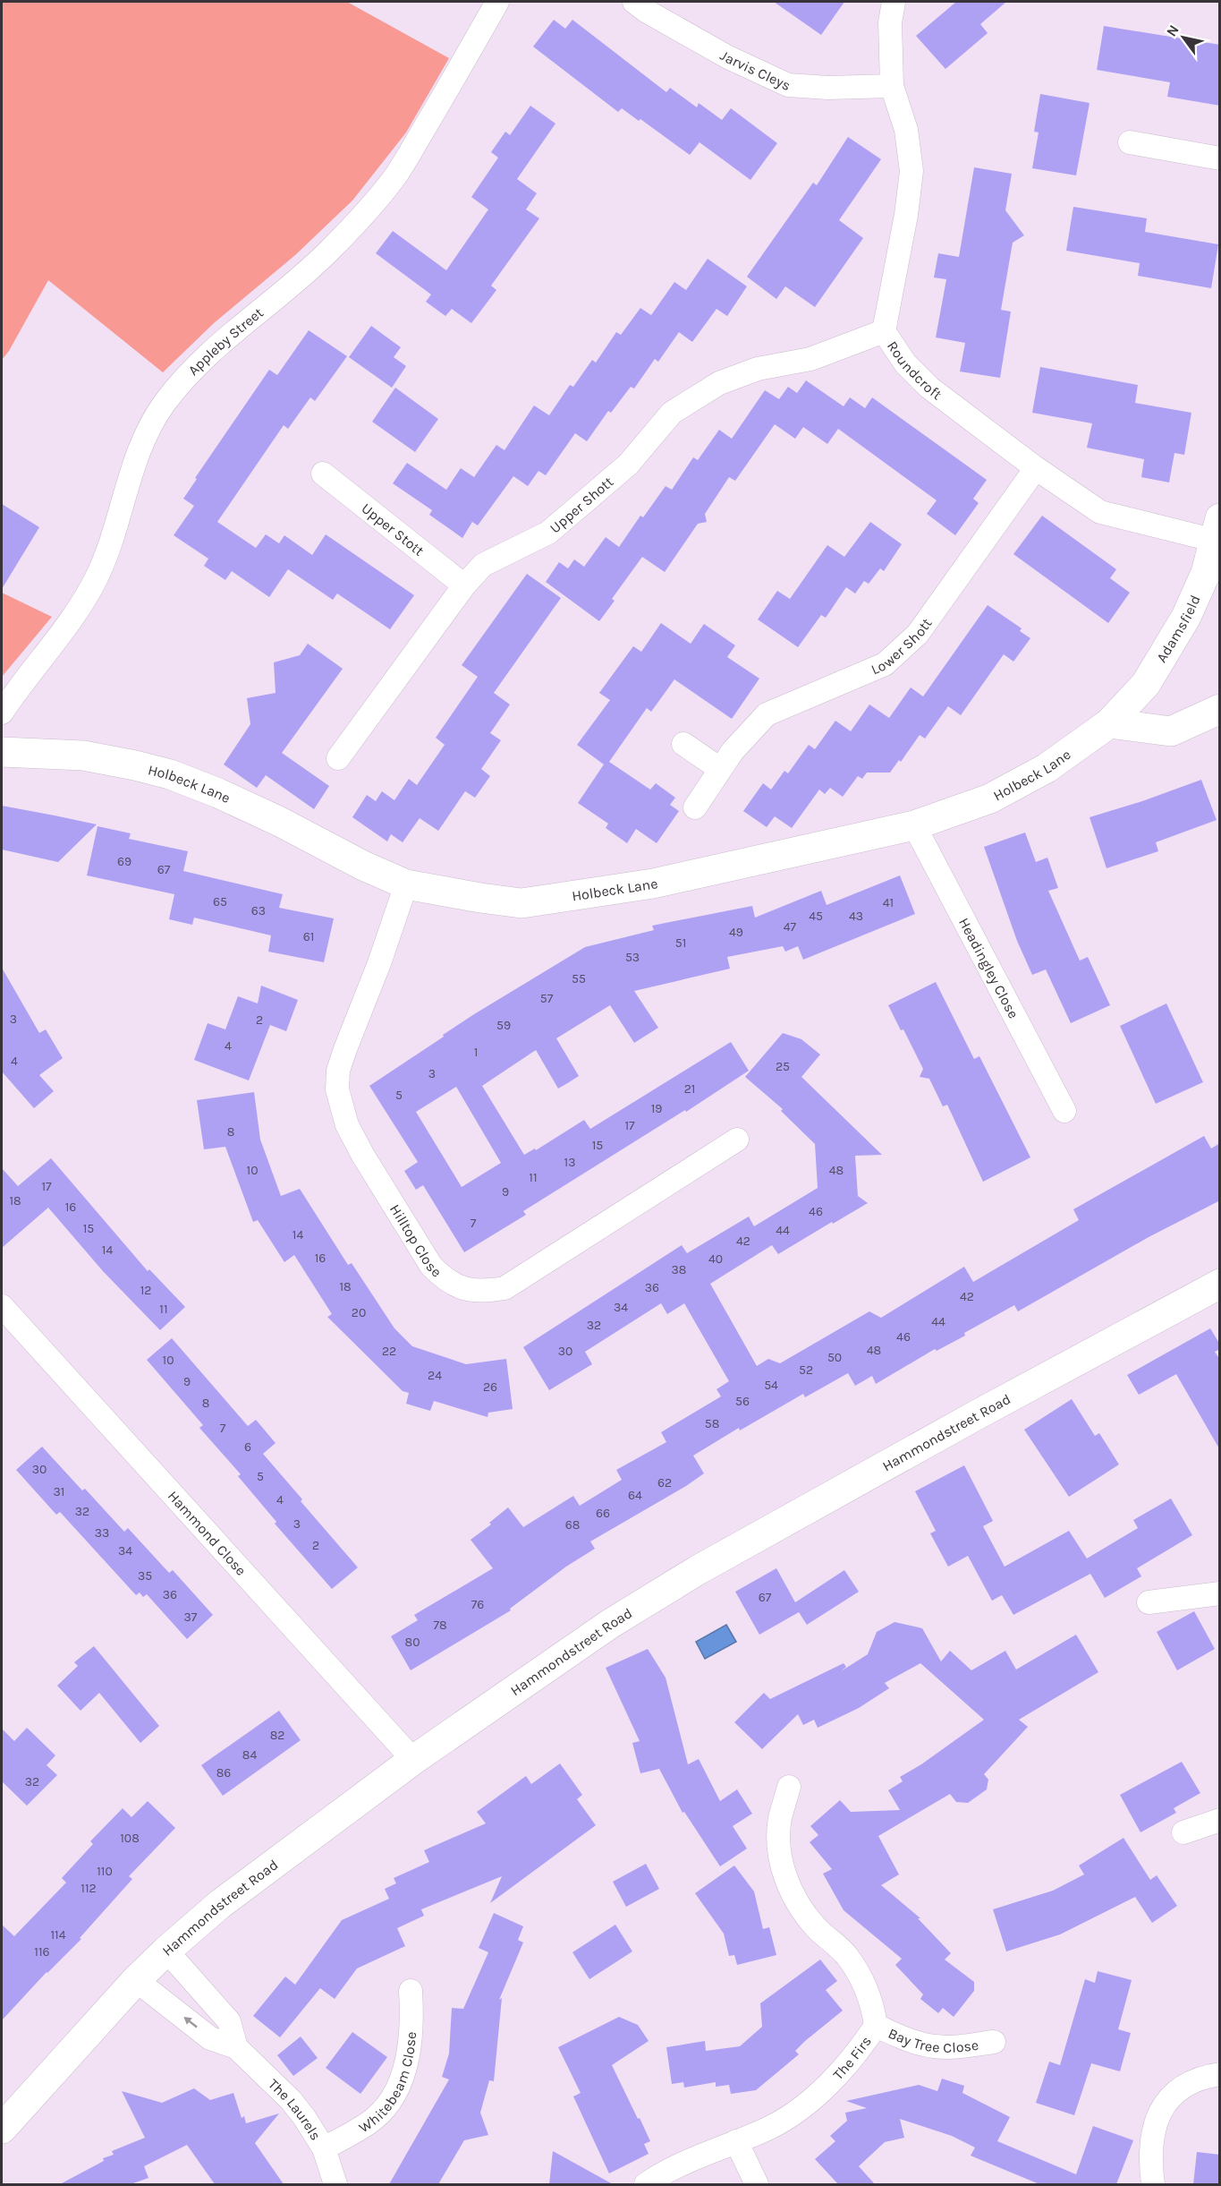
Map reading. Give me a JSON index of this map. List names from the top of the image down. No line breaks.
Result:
{"streets":{"street":["Jarvis Cleys","Appleby Street","Roundcroft","Upper Shott","Upper Stott","Adamsfield","Lower Shott","Holbeck Lane","Headingley Close","Hilltop Close","Hammondstreet Road","Hammond Close","Bay Tree Close","The Firs","Whitebeam Close","The Laurels"]},"crossings":[["Jarvis Cleys","Roundcroft"],["Roundcroft","Upper Shott"],["Roundcroft","Adamsfield"],["Roundcroft","Lower Shott"],["Upper Shott","Upper Stott"],["Adamsfield","Holbeck Lane"],["Holbeck Lane","Headingley Close"],["Holbeck Lane","Hilltop Close"],["Hammondstreet Road","Hammond Close"],["Hammondstreet Road","The Laurels"],["Bay Tree Close","The Firs"],["Whitebeam Close","The Laurels"]],"house_numbers":["69","67","65","41","63","45","43","47","49","61","51","53","55","57","3","2","59","4","1","4","25","3","21","5","19","17","8","15","13","10","48","11","17","9","18","16","46","7","15","44","14","42","14","16","40","38","18","36","12","42","34","11","20","44","32","46","48","22","30","50","10","52","24","9","54","26","56","8","58","7","6","30","5","62","31","64","4","32","66","3","68","33","2","34","35","36","67","76","37","78","80","82","84","86","32","108","110","112","114","116"],"north":"top left"}
